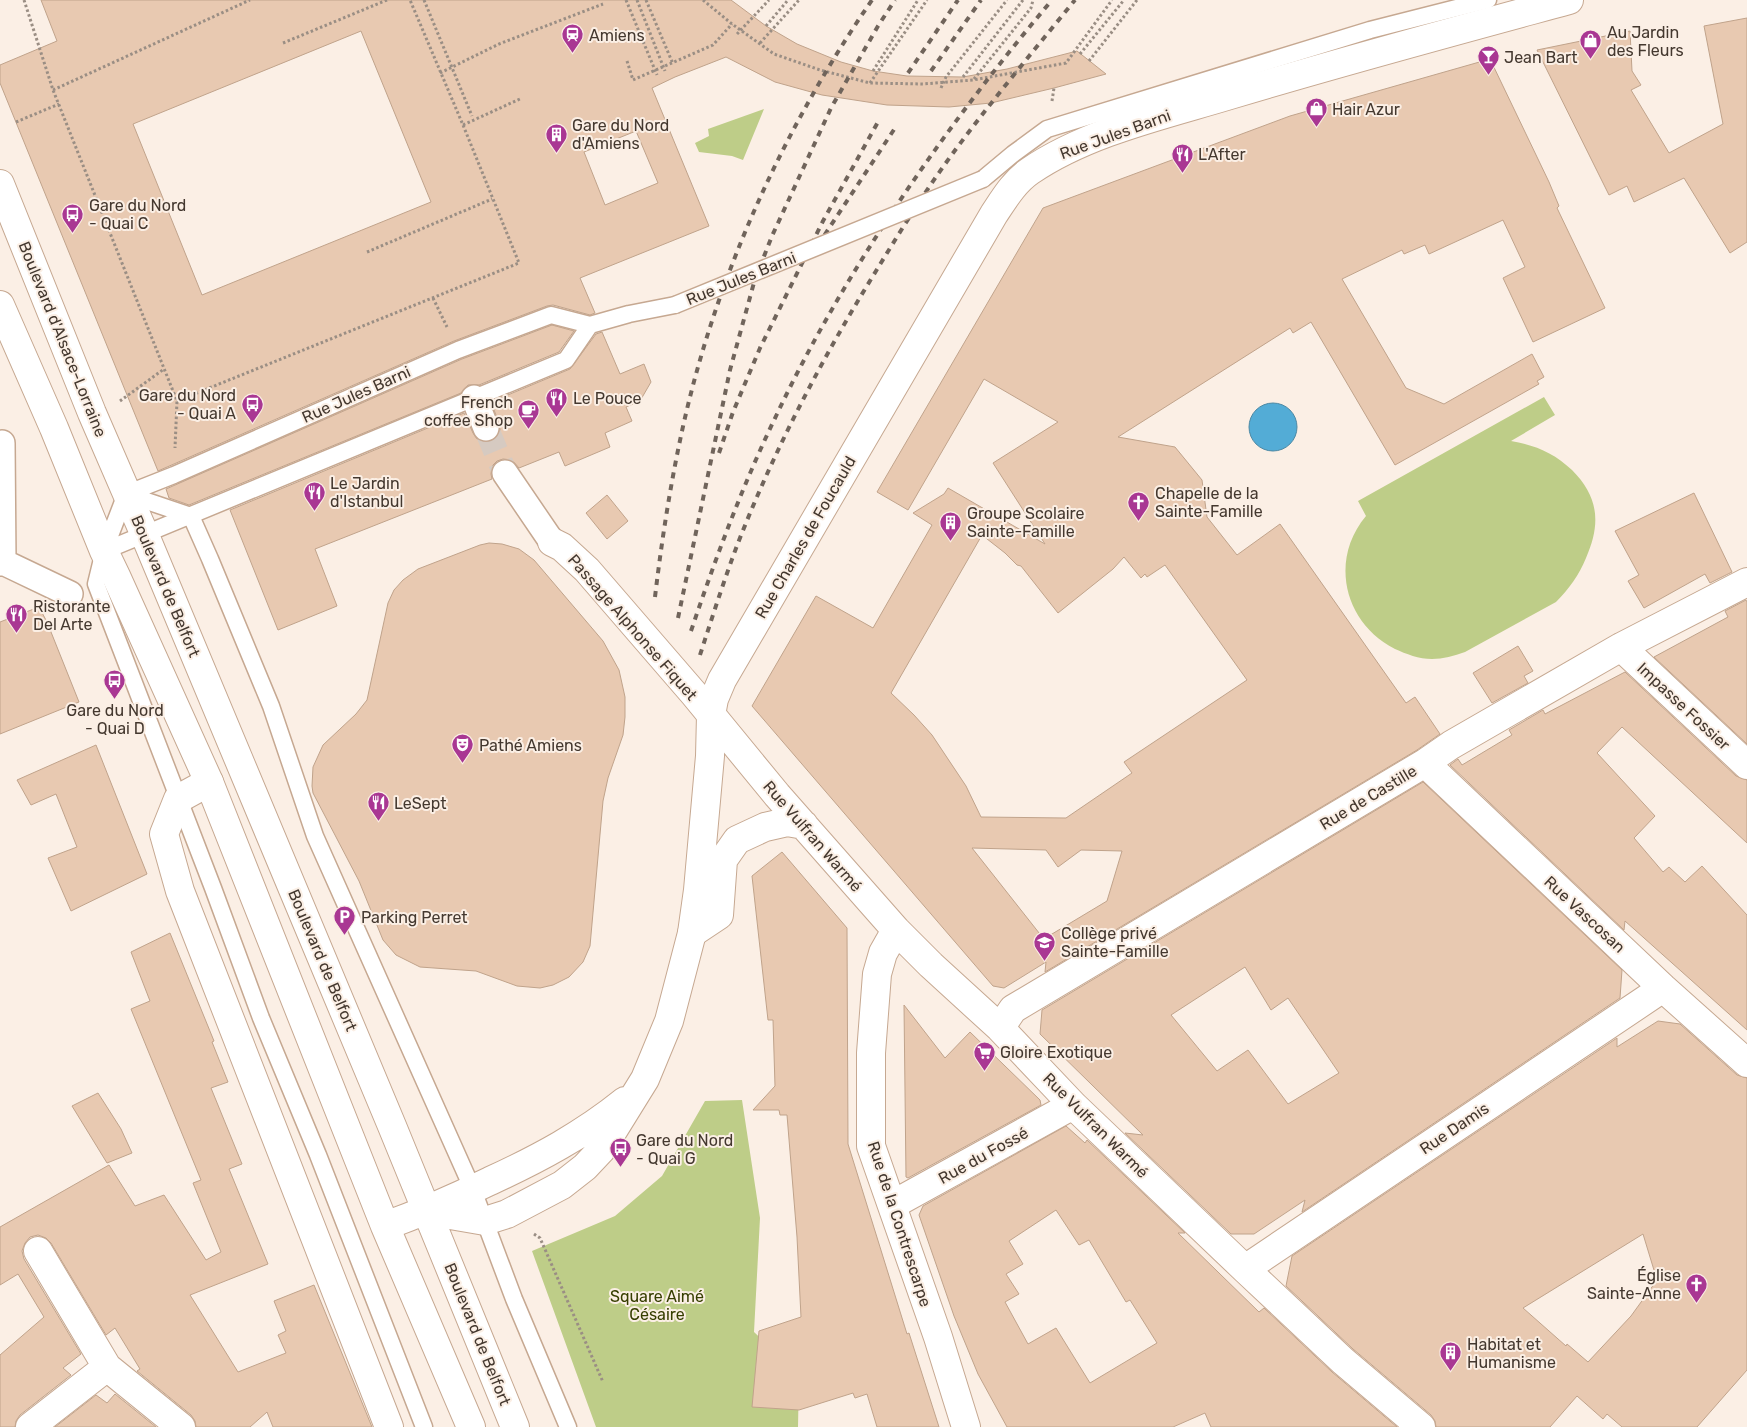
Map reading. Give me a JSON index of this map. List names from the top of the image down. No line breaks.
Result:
{"streets":{"street":["Rue Jules Barni","Boulevard d'Alsace-Lorraine","Rue Charles de Foucauld","Boulevard de Belfort","Passage Alphonse Fiquet","Impasse Fossier","Rue de Castille","Rue Vulfran Warmé","Rue Vascosan","Rue Damis","Rue du Fossé","Rue de la Contrescarpe"]},"crossings":[["Rue Jules Barni","Boulevard d'Alsace-Lorraine"],["Rue Jules Barni","Rue Charles de Foucauld"],["Rue Jules Barni","Boulevard de Belfort"],["Boulevard d'Alsace-Lorraine","Boulevard de Belfort"],["Rue Charles de Foucauld","Boulevard de Belfort"],["Rue Charles de Foucauld","Passage Alphonse Fiquet"],["Rue Charles de Foucauld","Rue Vulfran Warmé"],["Passage Alphonse Fiquet","Rue Vulfran Warmé"],["Impasse Fossier","Rue de Castille"],["Rue de Castille","Rue Vulfran Warmé"],["Rue de Castille","Rue Vascosan"],["Rue Vulfran Warmé","Rue Damis"],["Rue Vulfran Warmé","Rue du Fossé"],["Rue Vulfran Warmé","Rue de la Contrescarpe"],["Rue Vascosan","Rue Damis"],["Rue du Fossé","Rue de la Contrescarpe"]],"parks":["Square Aimé Césaire"],"places":{"station":["Amiens"],"shop":["Au Jardin des Fleurs","Hair Azur"],"bar":["Jean Bart"],"building":["Gare du Nord d'Amiens","Groupe Scolaire Sainte-Famille","Habitat et Humanisme"],"restaurant":["L'After","Le Pouce","Le Jardin d'Istanbul","Ristorante Del Arte","LeSept"],"bus stop":["Gare du Nord - Quai C","Gare du Nord - Quai A","Gare du Nord - Quai D","Gare du Nord - Quai G"],"cafe":["French coffee Shop"],"church":["Chapelle de la Sainte-Famille","Église Sainte-Anne"],"theatre":["Pathé Amiens"],"parking":["Parking Perret"],"school or university":["Collège privé Sainte-Famille"],"supermarket":["Gloire Exotique"]}}
